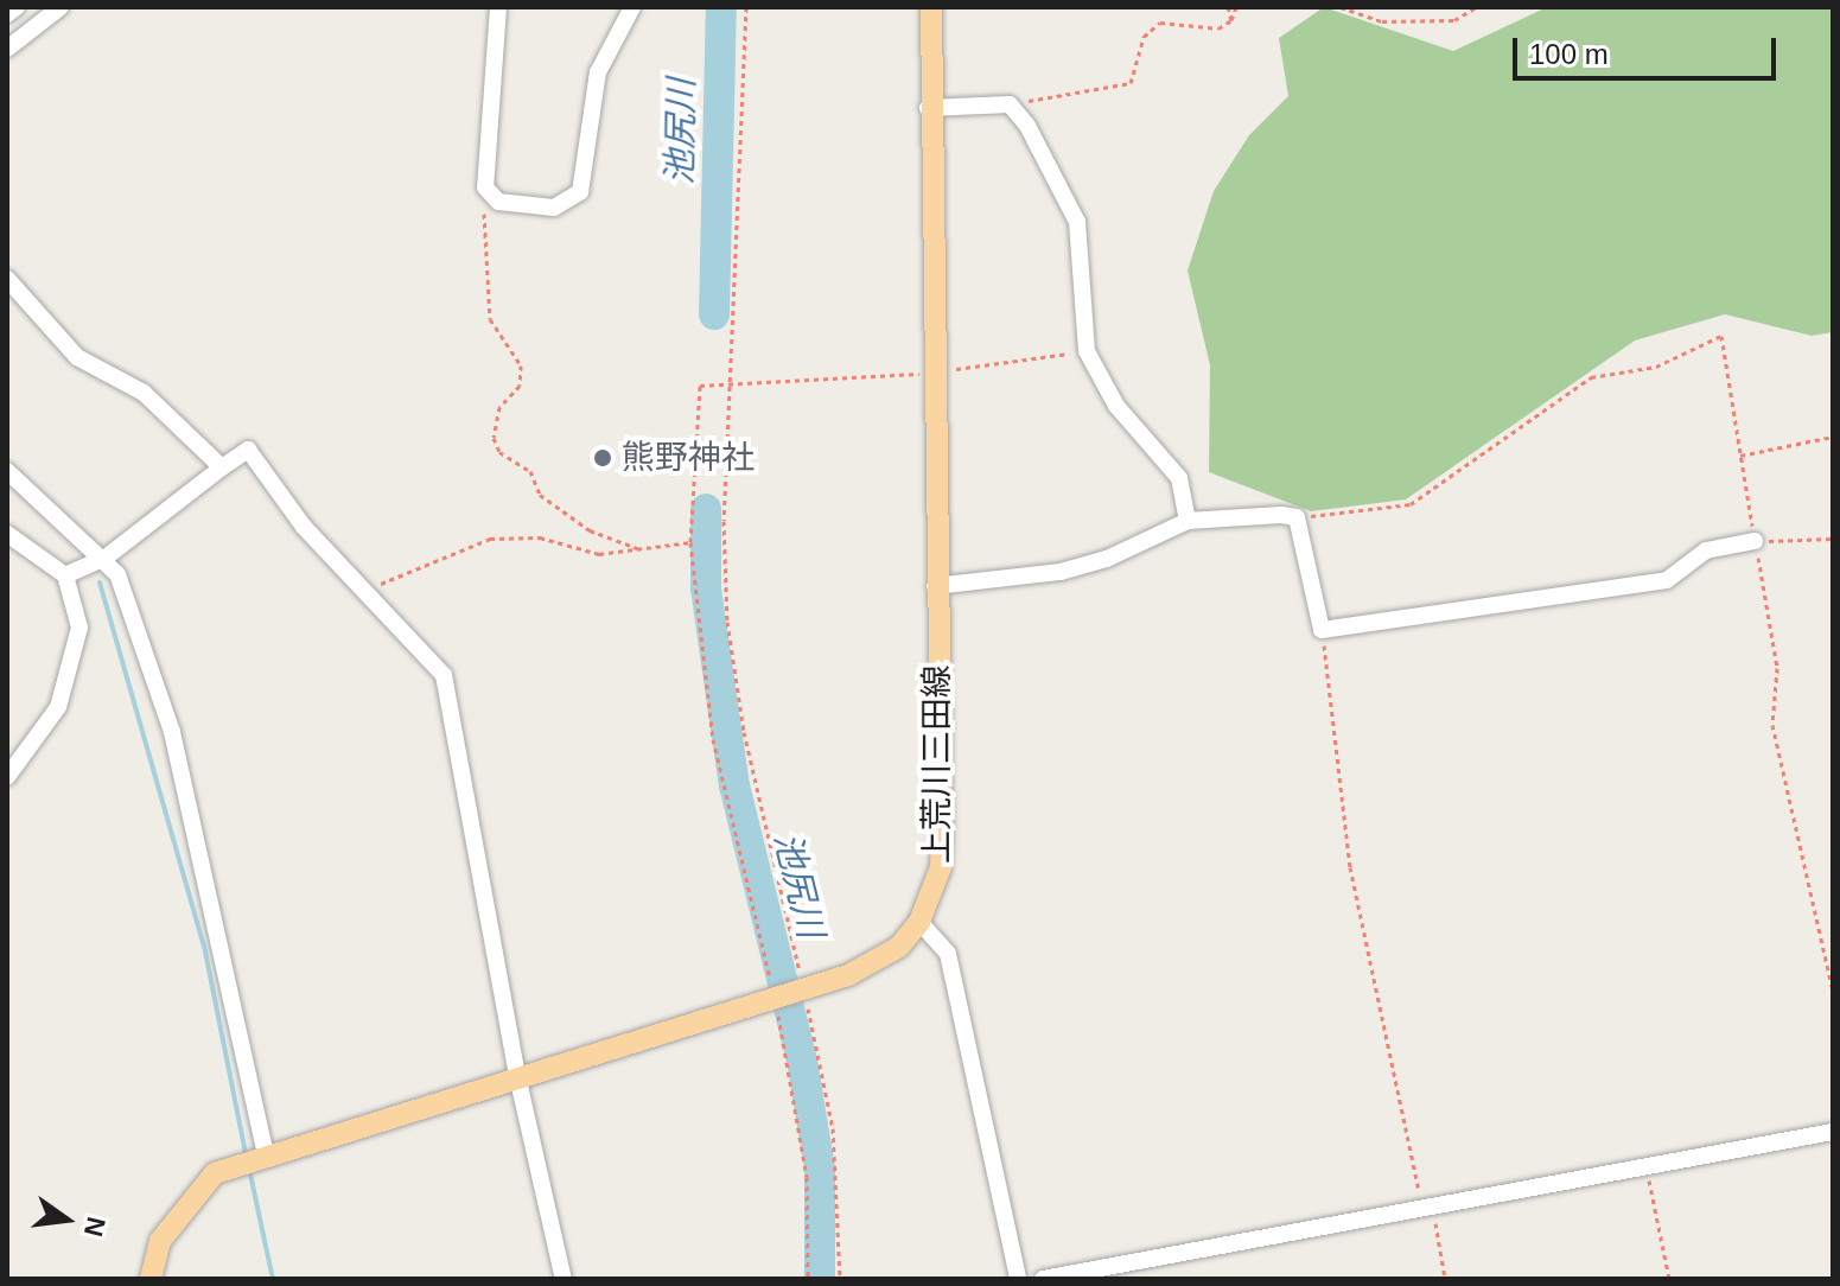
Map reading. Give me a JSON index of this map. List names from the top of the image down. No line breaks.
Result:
{"streets":{"main road":["上荒川三田線"]},"water":["池尻川"],"places":["熊野神社"],"scale_bar":"100 m","north":"right"}
